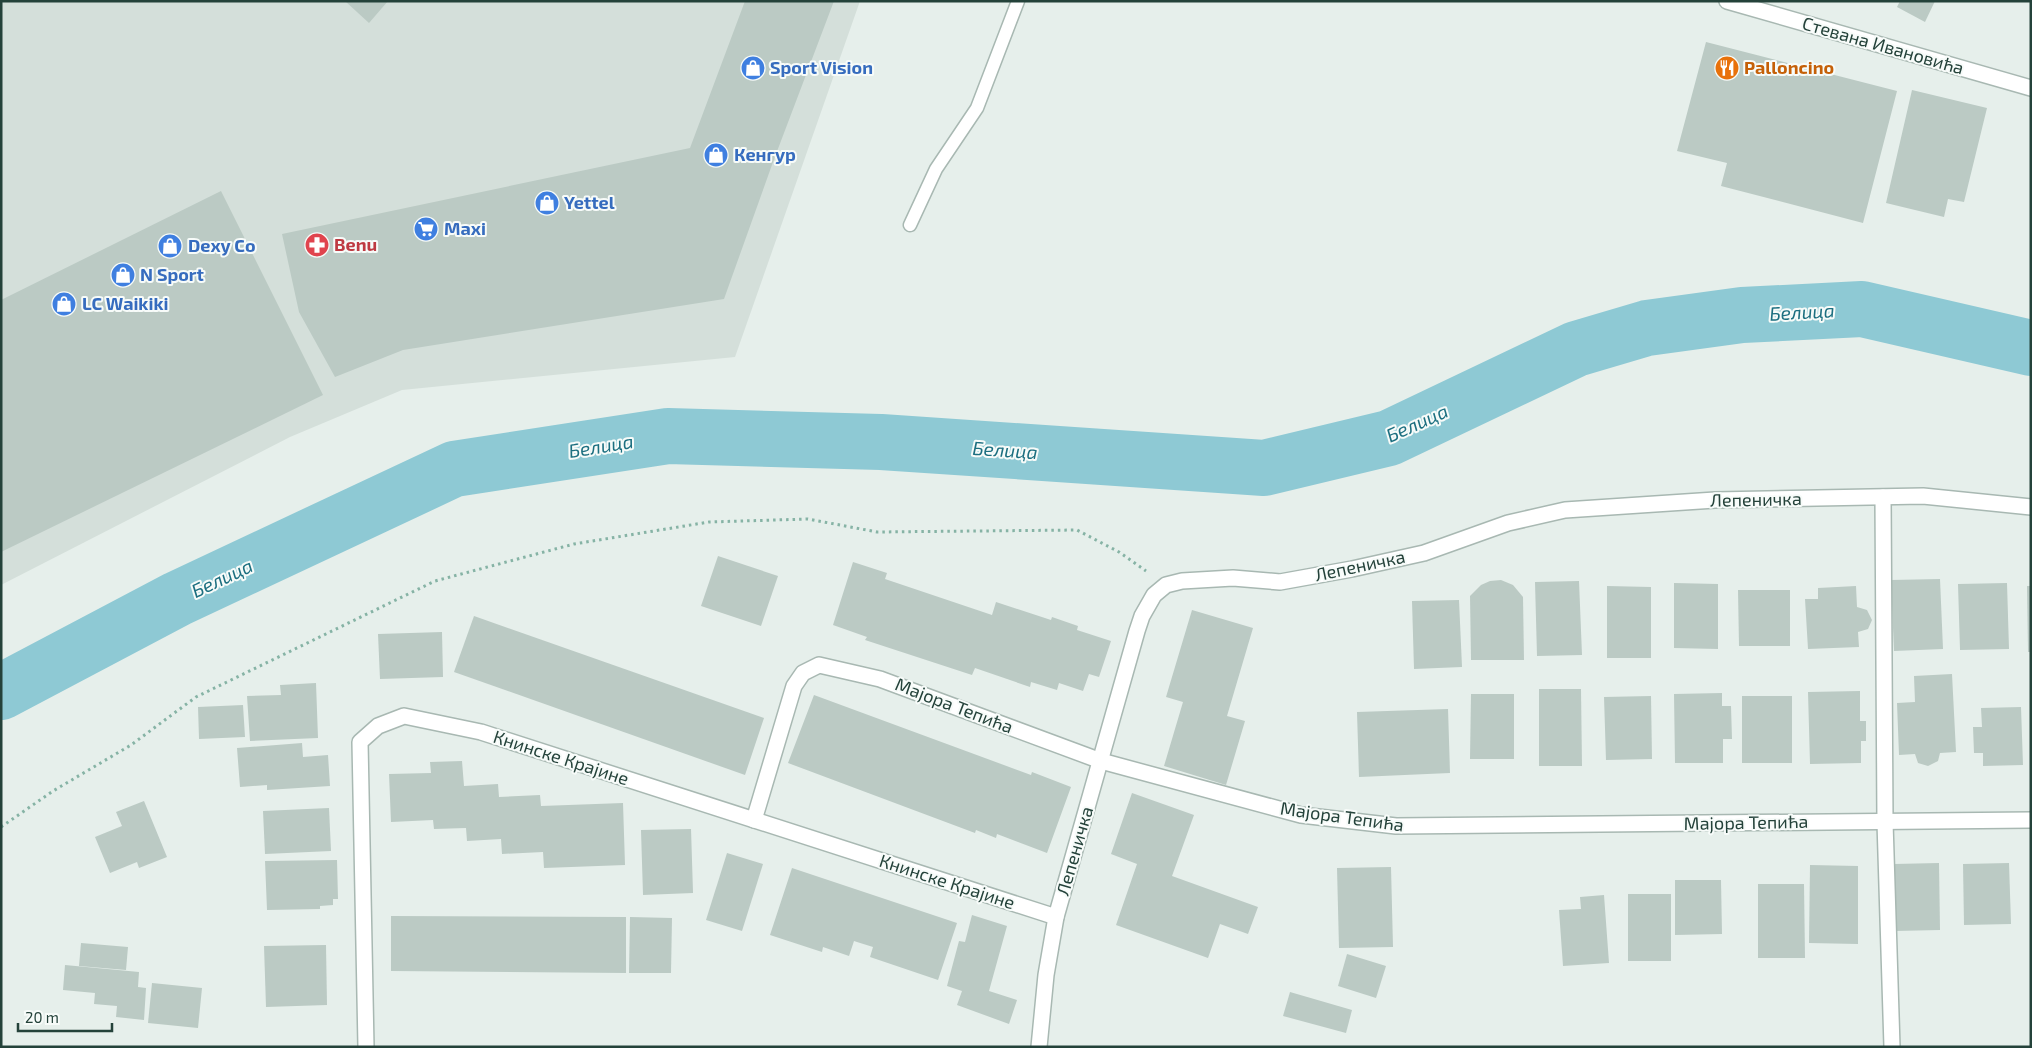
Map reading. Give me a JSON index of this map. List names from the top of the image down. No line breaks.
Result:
{"streets":{"street":["Стевана Ивановића","Лепеничка","Мајора Тепића","Книнске Крајине"]},"crossings":[["Лепеничка","Мајора Тепића"],["Лепеничка","Книнске Крајине"],["Мајора Тепића","Книнске Крајине"]],"water":["Белица"],"places":{"shop":["Sport Vision","Кенгур","Yettel","Dexy Co","N Sport","LC Waikiki"],"restaurant":["Palloncino"],"supermarket":["Maxi"],"pharmacy":["Benu"]},"scale_bar":"20 m"}
